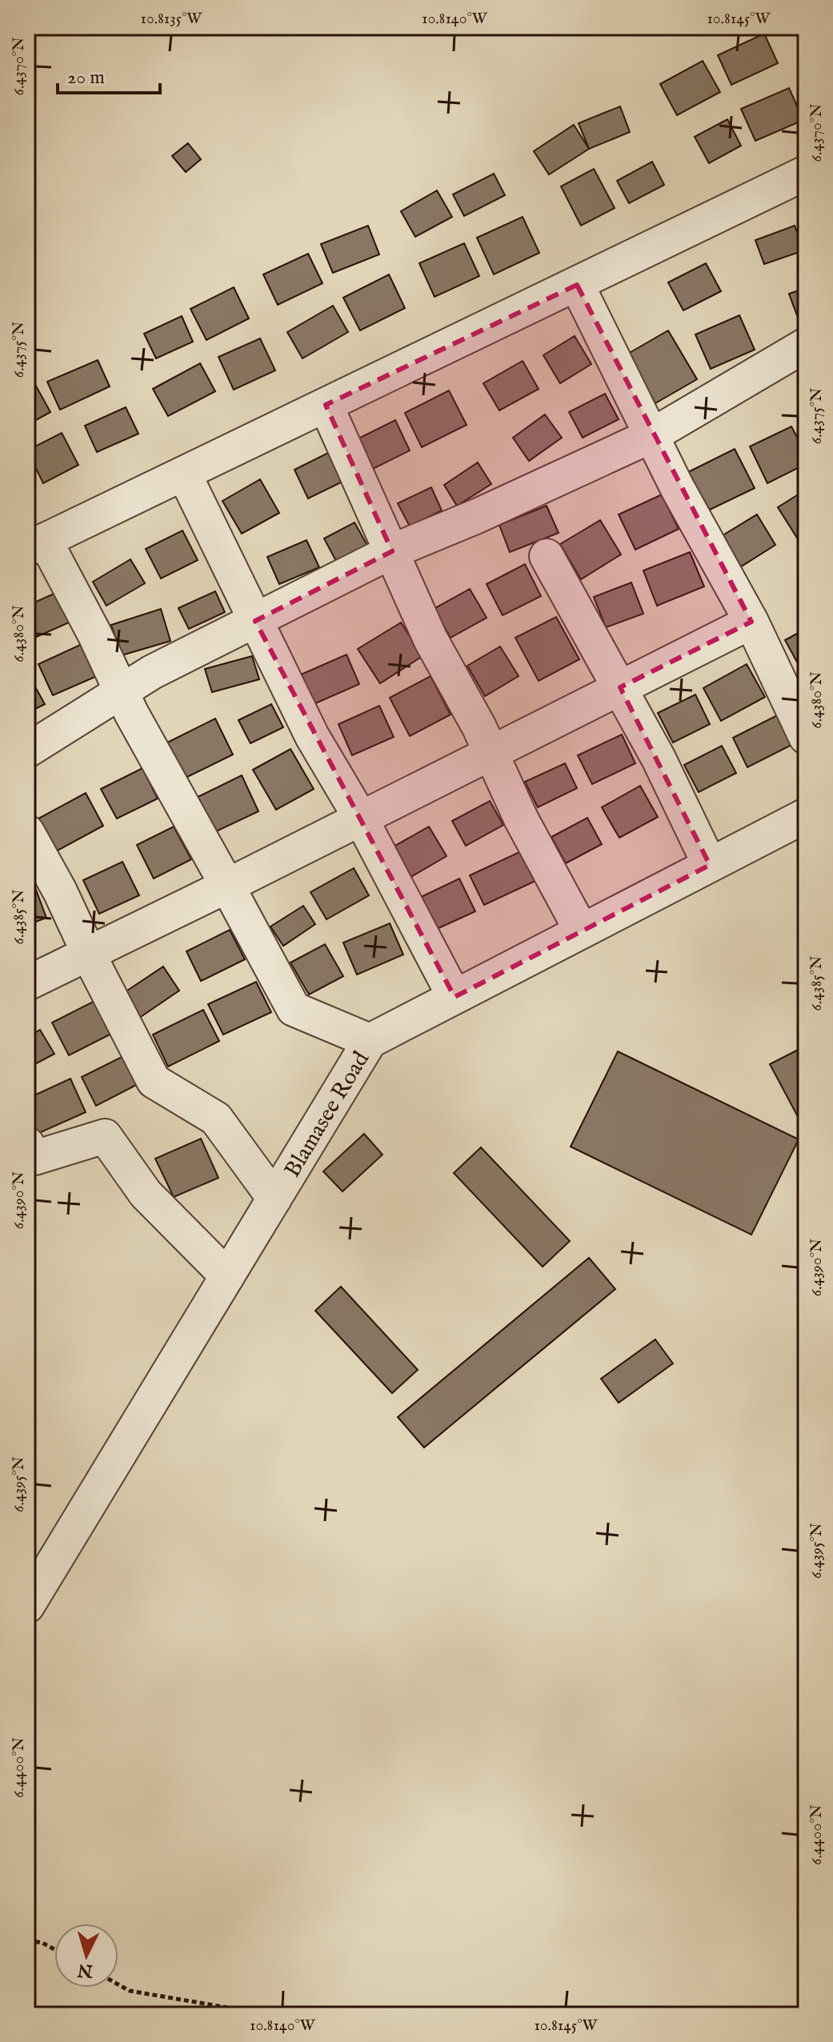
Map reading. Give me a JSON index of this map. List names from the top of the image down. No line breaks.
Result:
{"streets":{"street":["Blamasee Road"]},"scale_bar":"20 m","north":"bottom","coordinates":["10.8135°W","10.8140°W","10.8145°W","6.4370°N","6.4375°N","6.4380°N","6.4385°N","6.4390°N","6.4395°N","6.4400°N"]}
